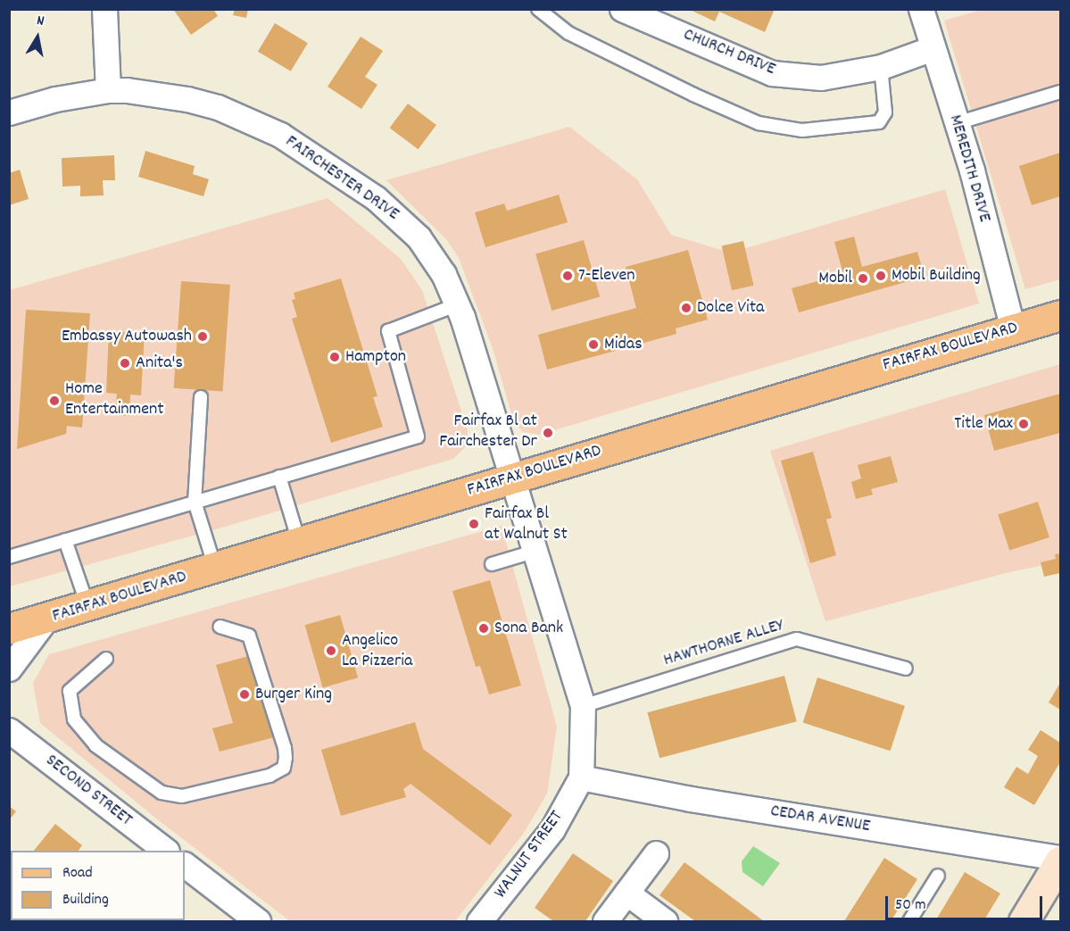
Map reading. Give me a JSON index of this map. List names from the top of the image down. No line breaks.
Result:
{"streets":{"main road":["FAIRFAX BOULEVARD"],"street":["CHURCH DRIVE","MEREDITH DRIVE","FAIRCHESTER DRIVE","SECOND STREET","CEDAR AVENUE","WALNUT STREET"],"lane":["HAWTHORNE ALLEY"]},"crossings":[["CHURCH DRIVE","MEREDITH DRIVE"],["MEREDITH DRIVE","FAIRFAX BOULEVARD"],["FAIRCHESTER DRIVE","FAIRFAX BOULEVARD"],["FAIRCHESTER DRIVE","WALNUT STREET"],["FAIRFAX BOULEVARD","WALNUT STREET"],["HAWTHORNE ALLEY","WALNUT STREET"],["CEDAR AVENUE","WALNUT STREET"]],"places":["7-Eleven","Mobil Building","Mobil","Dolce Vita","Embassy Autowash","Midas","Hampton","Anita's","Home Entertainment","Title Max","Fairfax Bl at Fairchester Dr","Fairfax Bl at Walnut St","Sona Bank","Angelico La Pizzeria","Burger King"],"legend":["Road","Building"],"scale_bar":"50 m","north":"top"}
